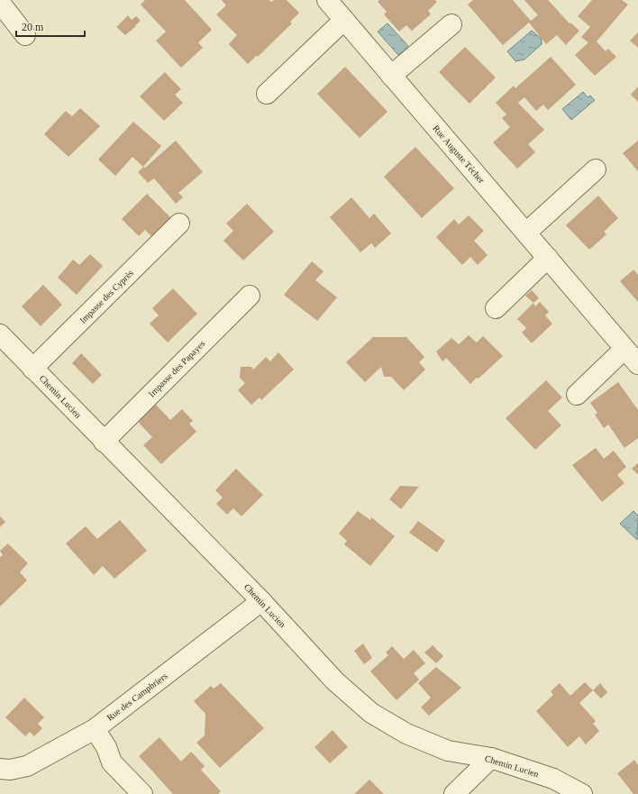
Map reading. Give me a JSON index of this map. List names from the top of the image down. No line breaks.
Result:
{"streets":{"street":["Rue Auguste Técher","Impasse des Cyprès","Impasse des Papayes","Chemin Lucien","Rue des Camphriers"]},"crossings":[["Impasse des Cyprès","Chemin Lucien"],["Impasse des Papayes","Chemin Lucien"],["Chemin Lucien","Rue des Camphriers"]],"scale_bar":"20 m"}
